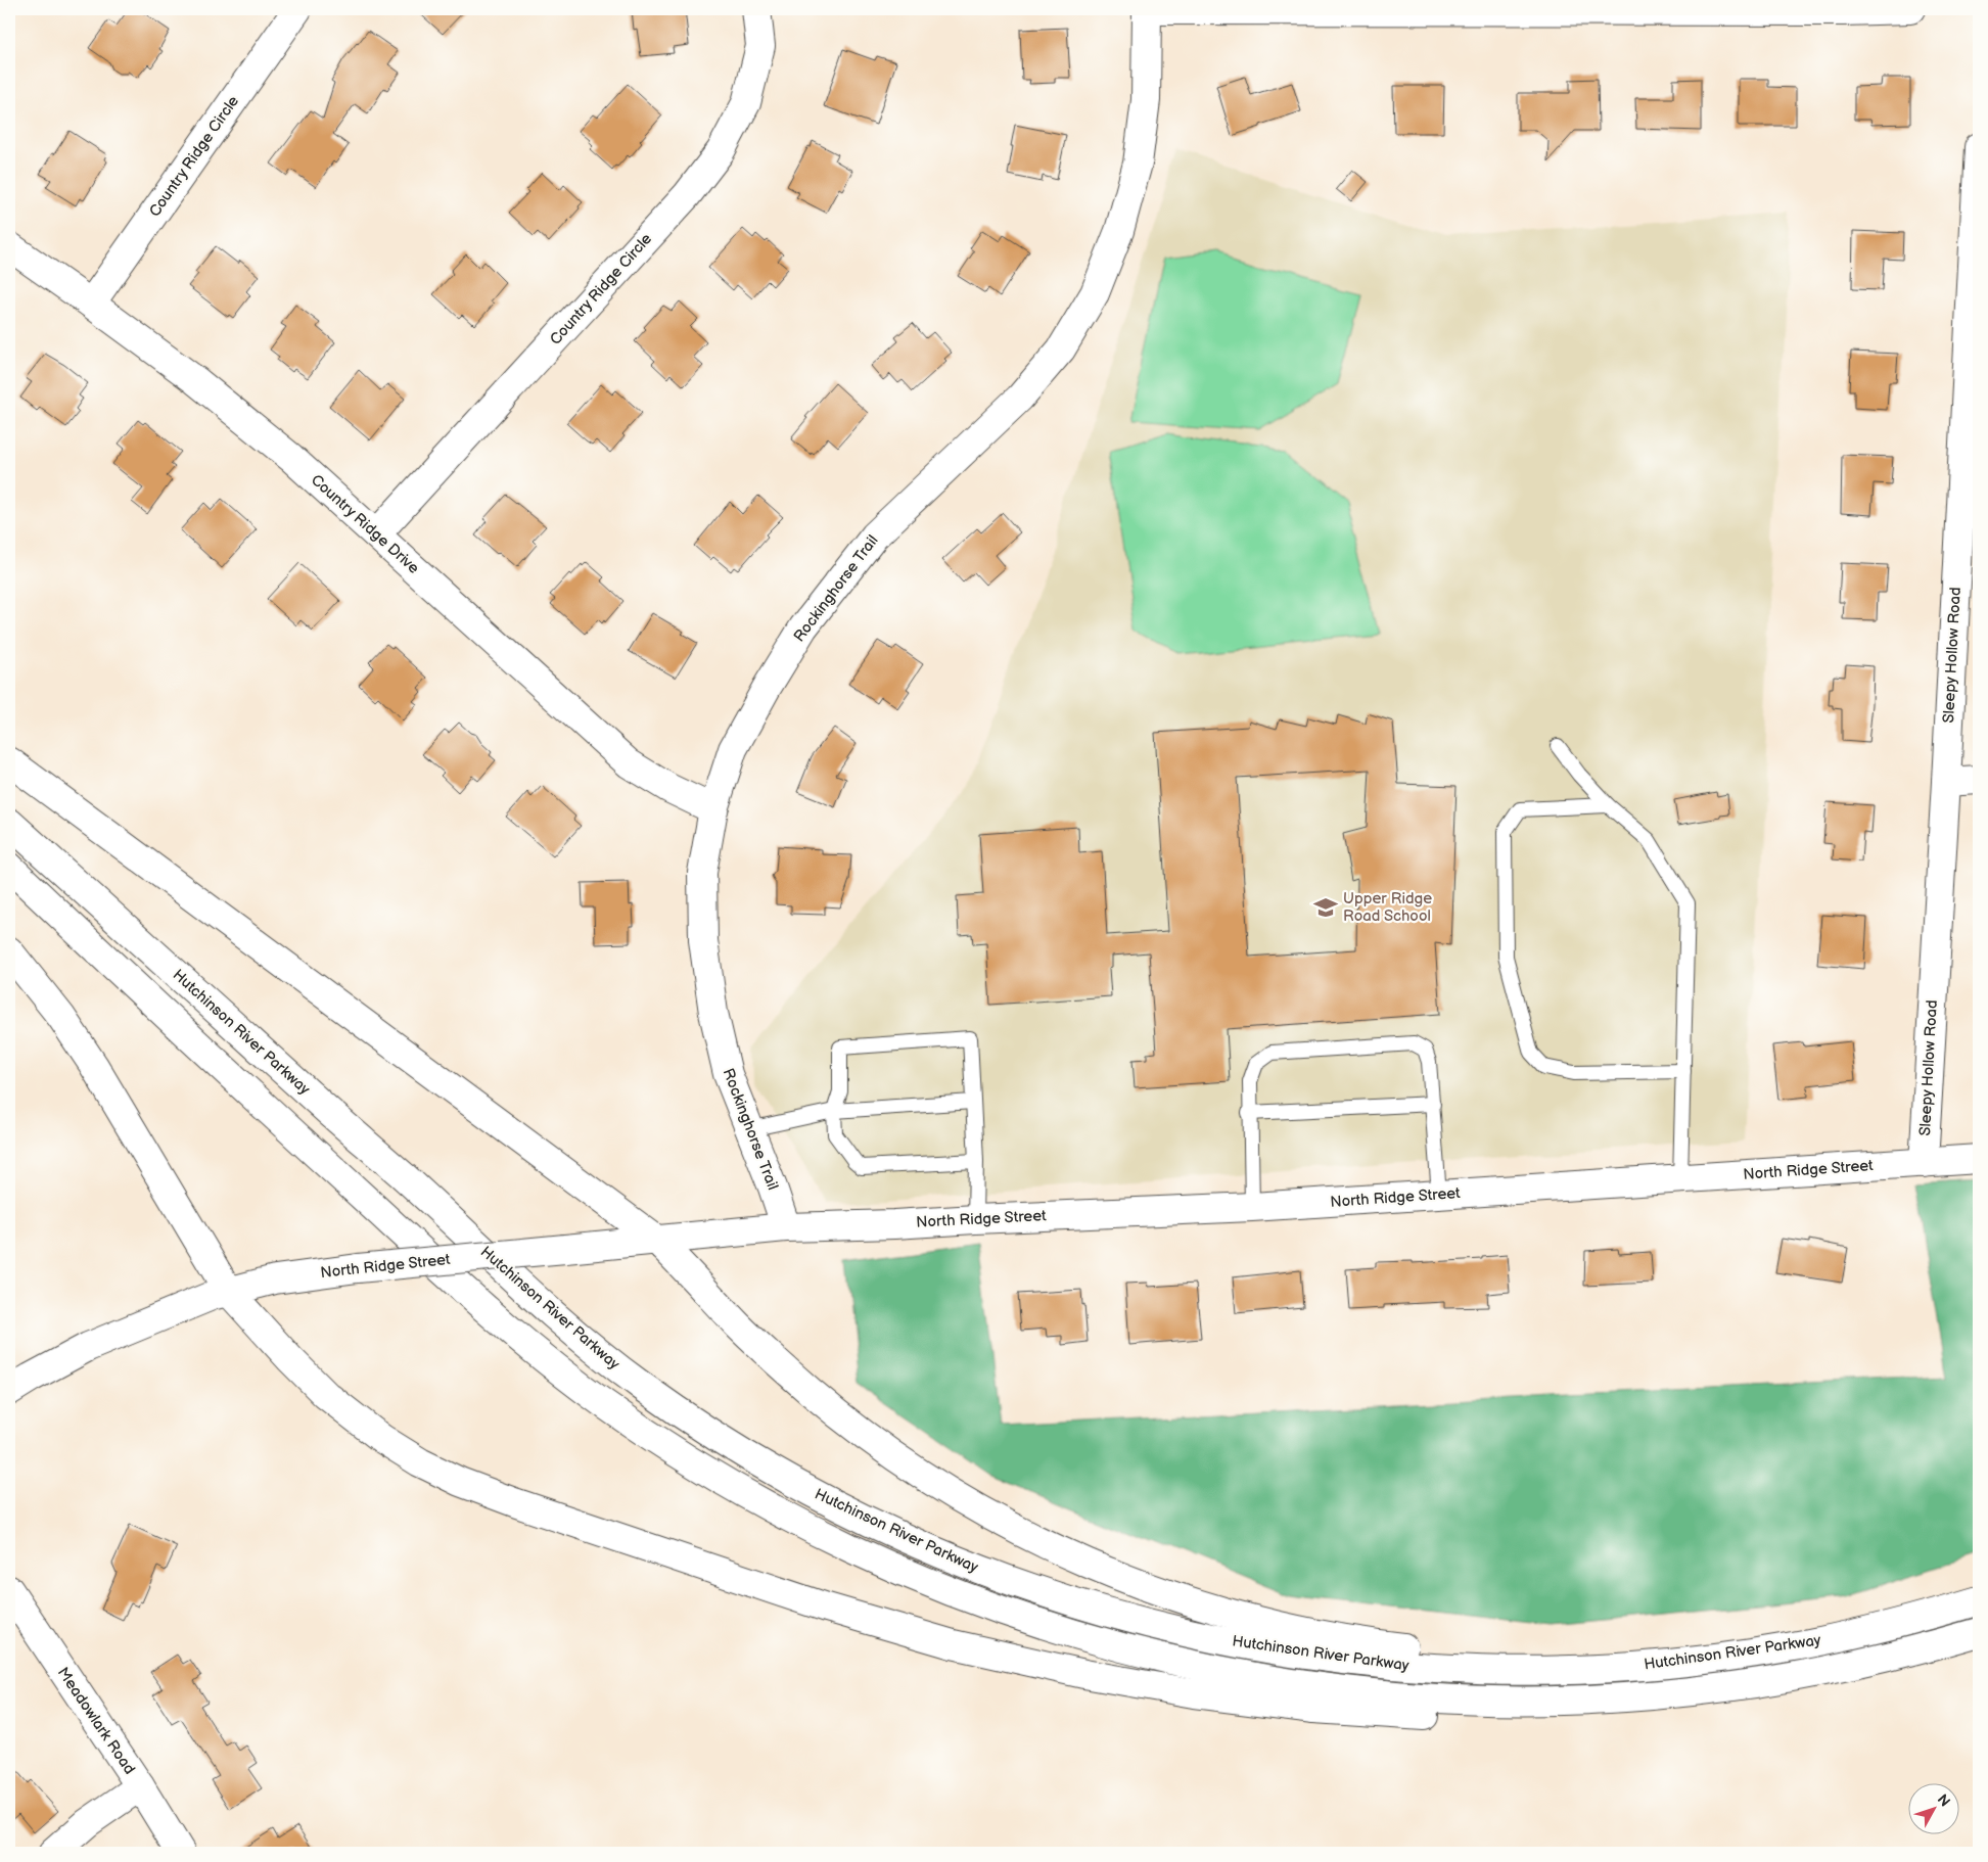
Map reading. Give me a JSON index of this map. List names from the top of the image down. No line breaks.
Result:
{"streets":{"main road":["Country Ridge Circle","Country Ridge Drive","Rockinghorse Trail","Sleepy Hollow Road","Hutchinson River Parkway","North Ridge Street","Meadowlark Road"]},"crossings":[["Country Ridge Circle","Country Ridge Drive"],["Country Ridge Drive","Rockinghorse Trail"],["Rockinghorse Trail","North Ridge Street"],["Sleepy Hollow Road","North Ridge Street"]],"places":{"school or university":["Upper Ridge Road School"]},"north":"top right"}
